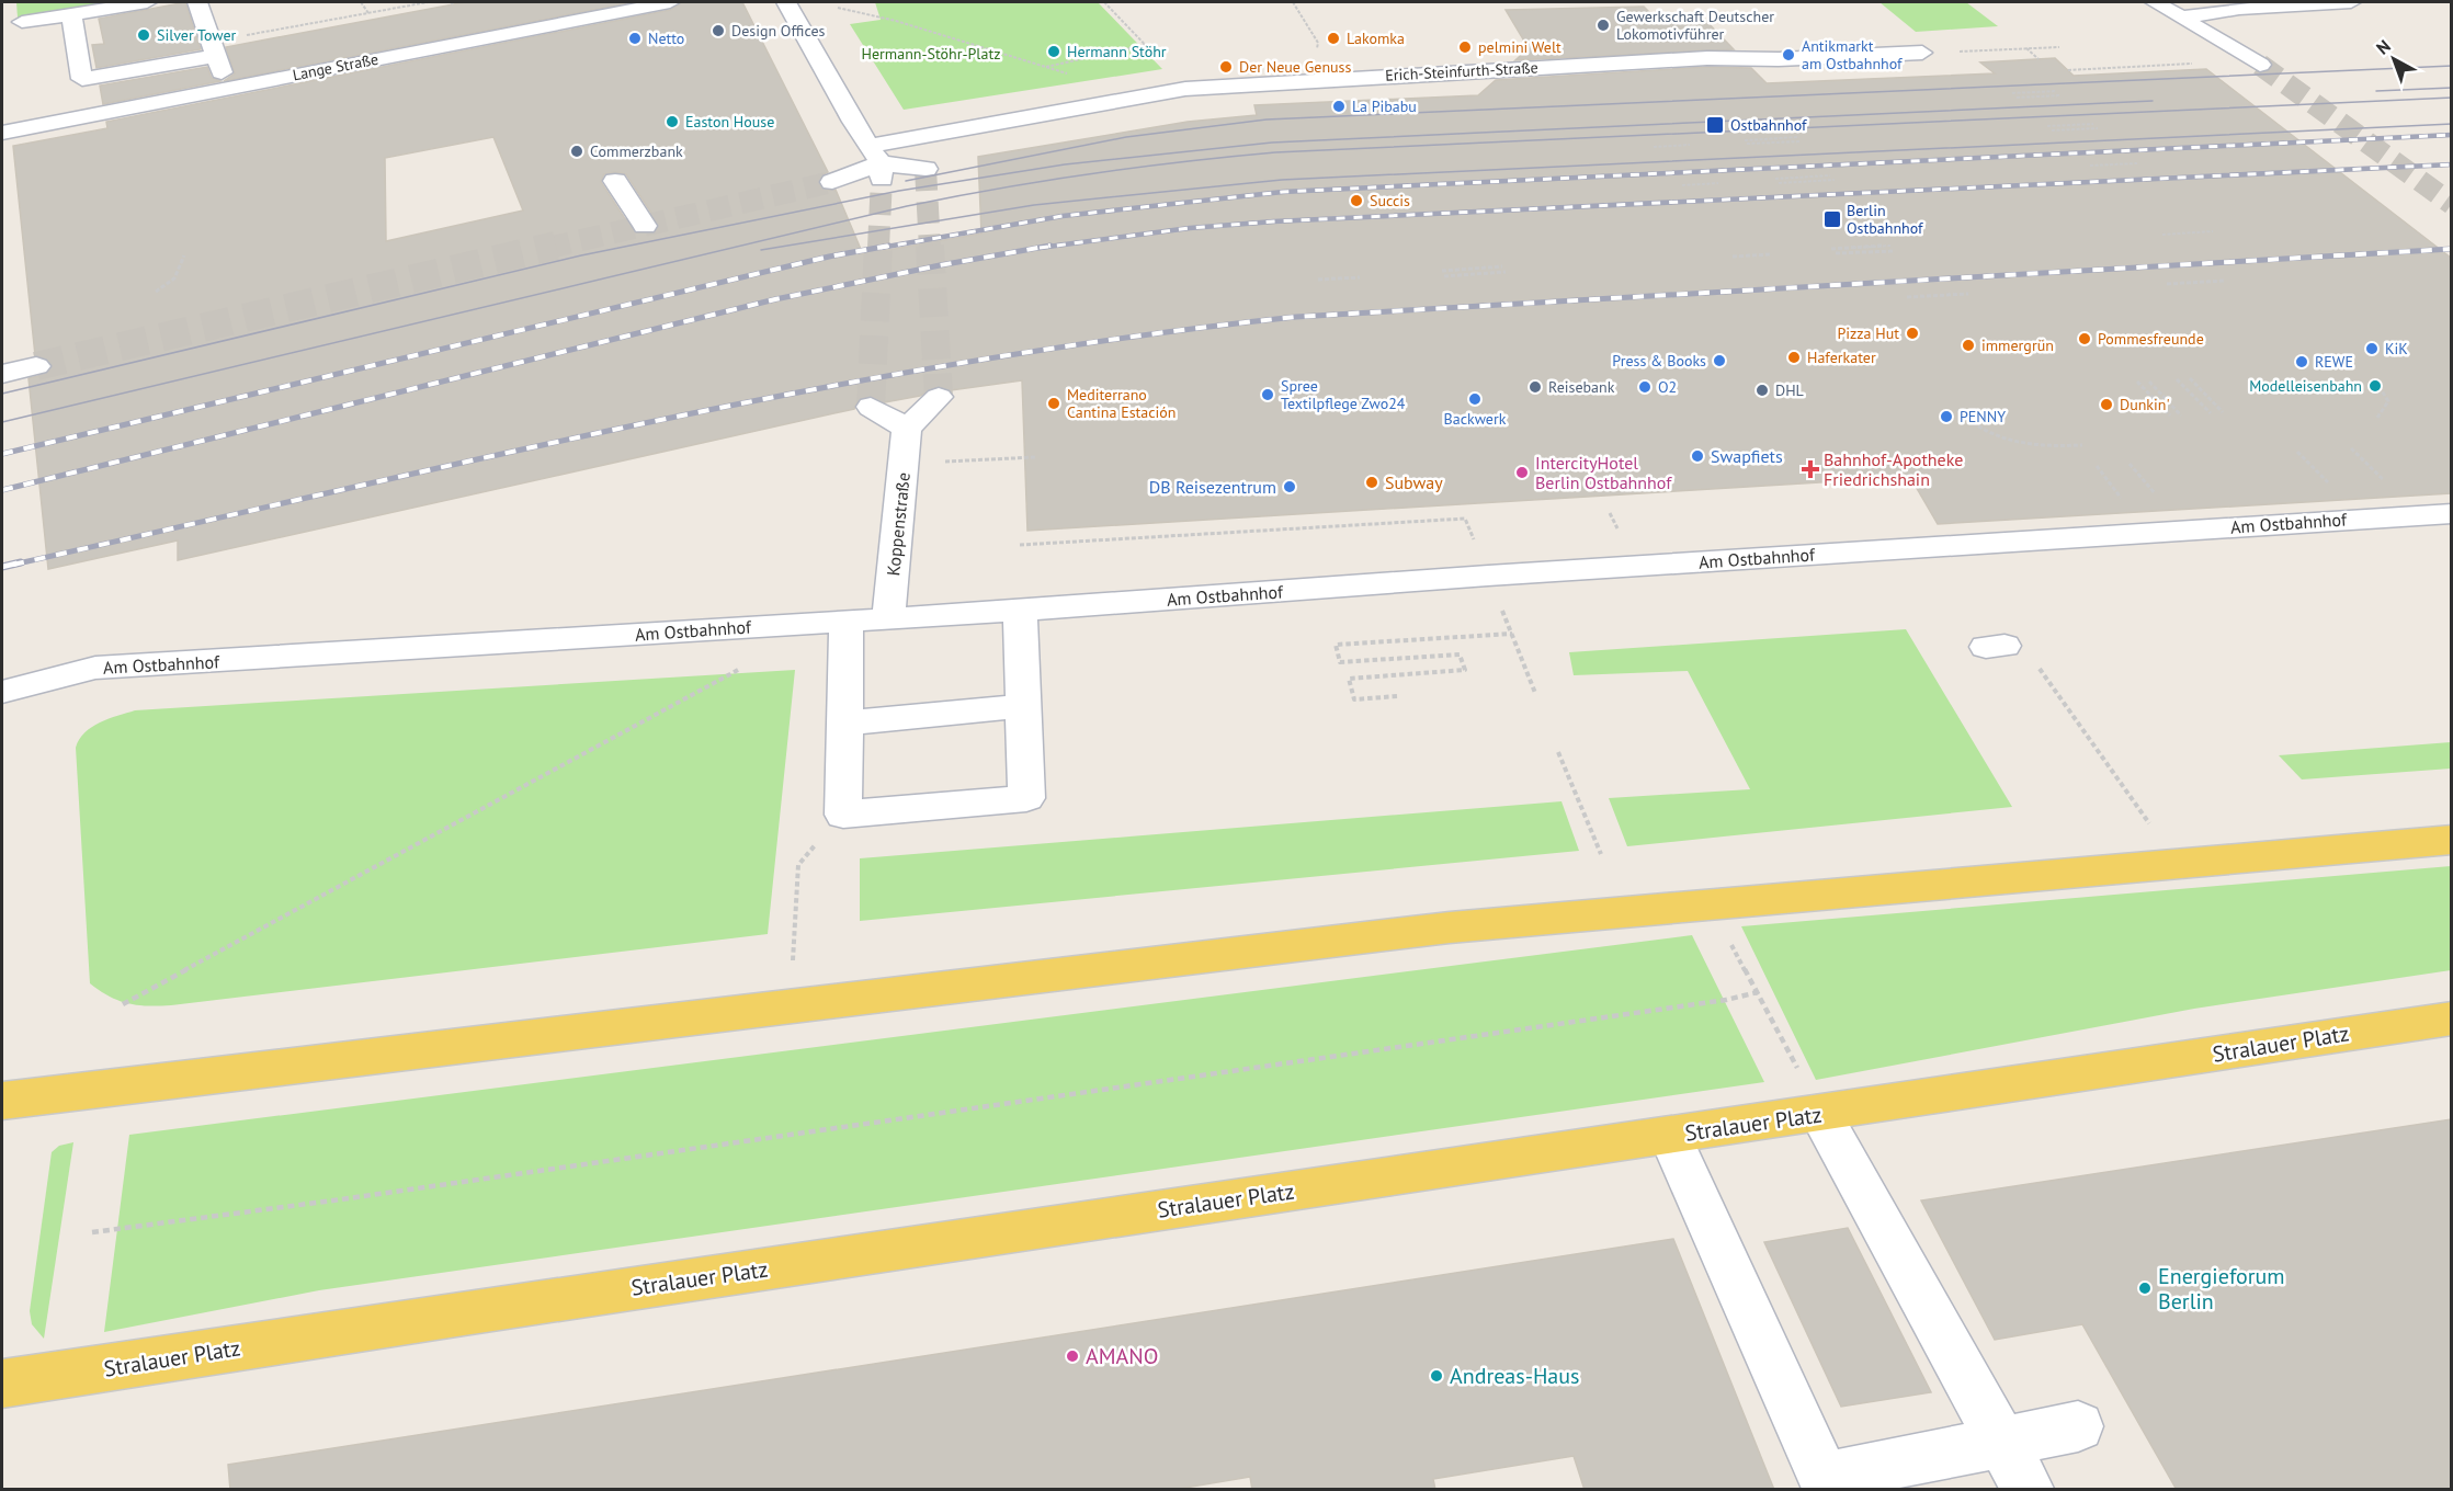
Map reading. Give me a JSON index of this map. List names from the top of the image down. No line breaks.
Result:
{"streets":{"main road":["Stralauer Platz"],"street":["Lange Straße","Erich-Steinfurth-Straße","Am Ostbahnhof","Koppenstraße"]},"crossings":[["Am Ostbahnhof","Koppenstraße"]],"parks":["Hermann-Stöhr-Platz"],"places":{"other":["Gewerkschaft Deutscher Lokomotivführer","Design Offices","Silver Tower","Netto","Lakomka","pelmini Welt","Hermann Stöhr","Antikmarkt am Ostbahnhof","Der Neue Genuss","La Pibabu","Easton House","Commerzbank","Succis","Pizza Hut","Pommesfreunde","immergrün","KiK","Haferkater","Press & Books","REWE","Modelleisenbahn","Reisebank","O2","DHL","Spree Textilpflege Zwo24","Backwerk","Mediterrano Cantina Estación","Dunkin'","PENNY","Swapfiets","IntercityHotel Berlin Ostbahnhof","Subway","DB Reisezentrum","Energieforum Berlin","AMANO","Andreas-Haus"],"transit":["Ostbahnhof","Berlin Ostbahnhof"],"health":["Bahnhof-Apotheke Friedrichshain"]},"north":"top left"}
